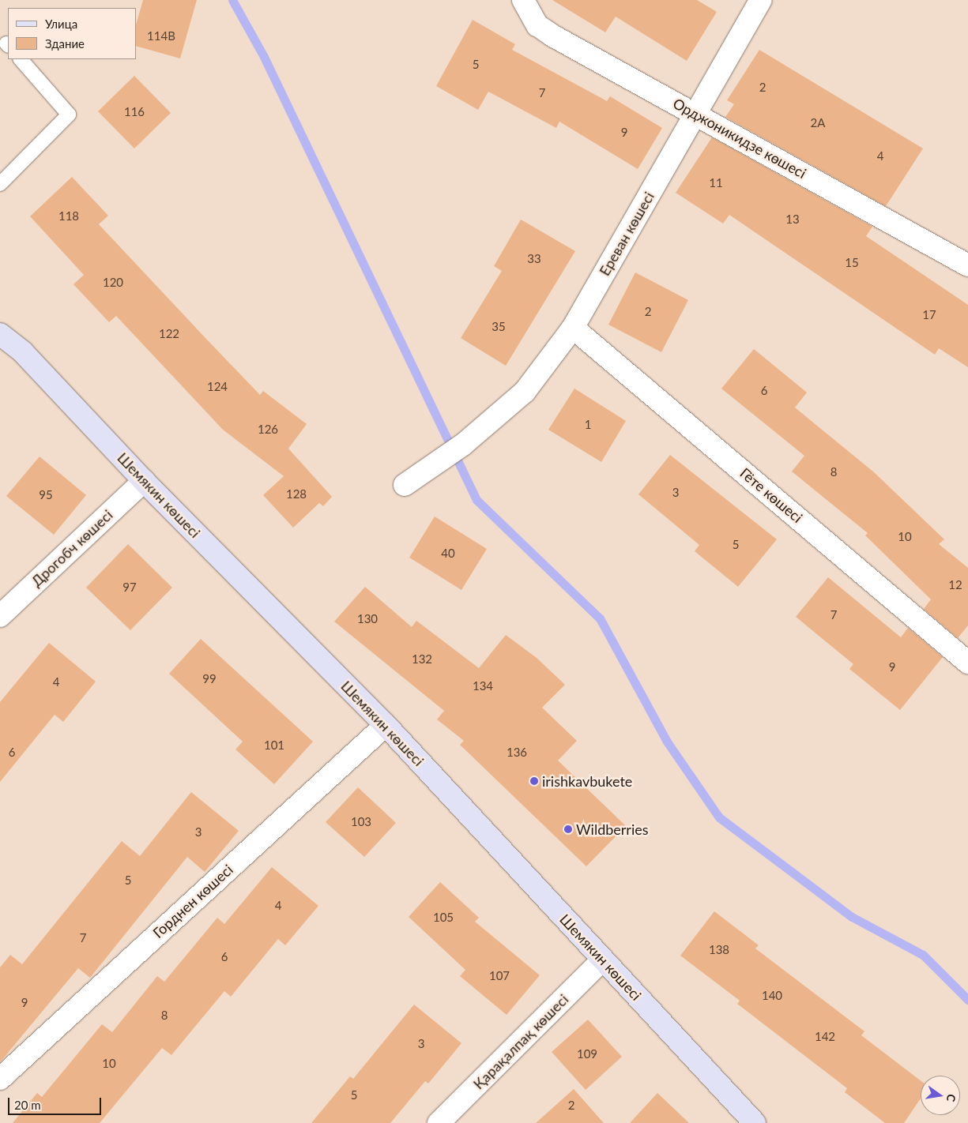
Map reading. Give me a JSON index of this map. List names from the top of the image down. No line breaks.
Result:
{"streets":{"main road":["Шемякин көшесі"],"street":["Орджоникидзе көшесі","Ереван көшесі","Гёте көшесі","Дрогобч көшесі","Горднен көшесі","Қарақалпақ көшесі"]},"crossings":[["Орджоникидзе көшесі","Ереван көшесі"],["Ереван көшесі","Гёте көшесі"],["Шемякин көшесі","Дрогобч көшесі"],["Шемякин көшесі","Горднен көшесі"],["Шемякин көшесі","Қарақалпақ көшесі"]],"places":["irishkavbukete","Wildberries"],"house_numbers":["114В","5","2","7","116","2А","9","4","11","118","13","33","15","120","2","17","35","122","124","6","1","126","8","3","128","95","10","5","40","12","97","7","130","132","9","99","4","134","101","6","136","103","3","5","4","105","7","138","6","107","140","9","8","142","3","109","10","5","2"],"legend":["Улица","Здание"],"scale_bar":"20 m","north":"right"}
